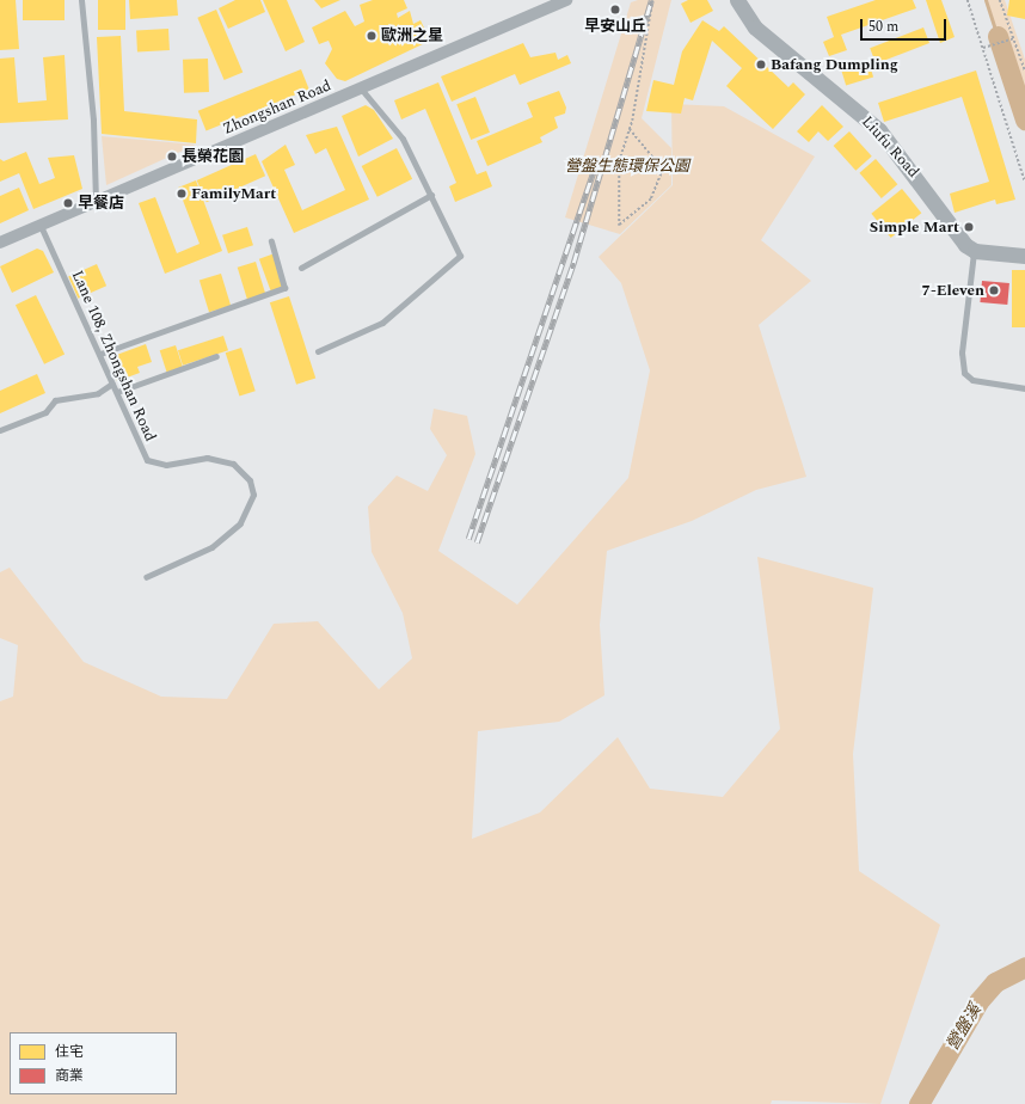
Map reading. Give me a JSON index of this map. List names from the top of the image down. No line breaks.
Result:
{"streets":{"street":["Zhongshan Road","Liufu Road"],"lane":["Lane 108, Zhongshan Road"]},"crossings":[["Zhongshan Road","Lane 108, Zhongshan Road"]],"water":["營盤溪"],"parks":["營盤生態環保公園"],"places":["早安山丘","歐洲之星","Bafang Dumpling","長榮花園","FamilyMart","早餐店","Simple Mart","7-Eleven"],"legend":["住宅","商業"],"scale_bar":"50 m"}
